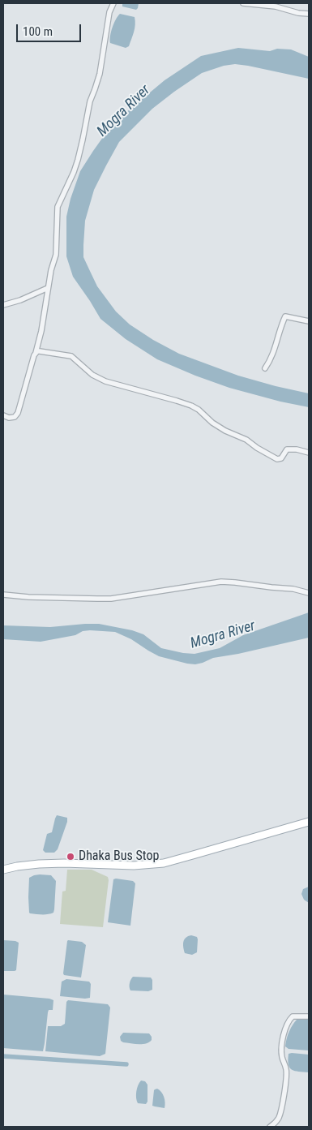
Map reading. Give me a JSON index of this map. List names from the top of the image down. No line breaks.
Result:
{"water":["Mogra River"],"places":["Dhaka Bus Stop"],"scale_bar":"100 m"}
